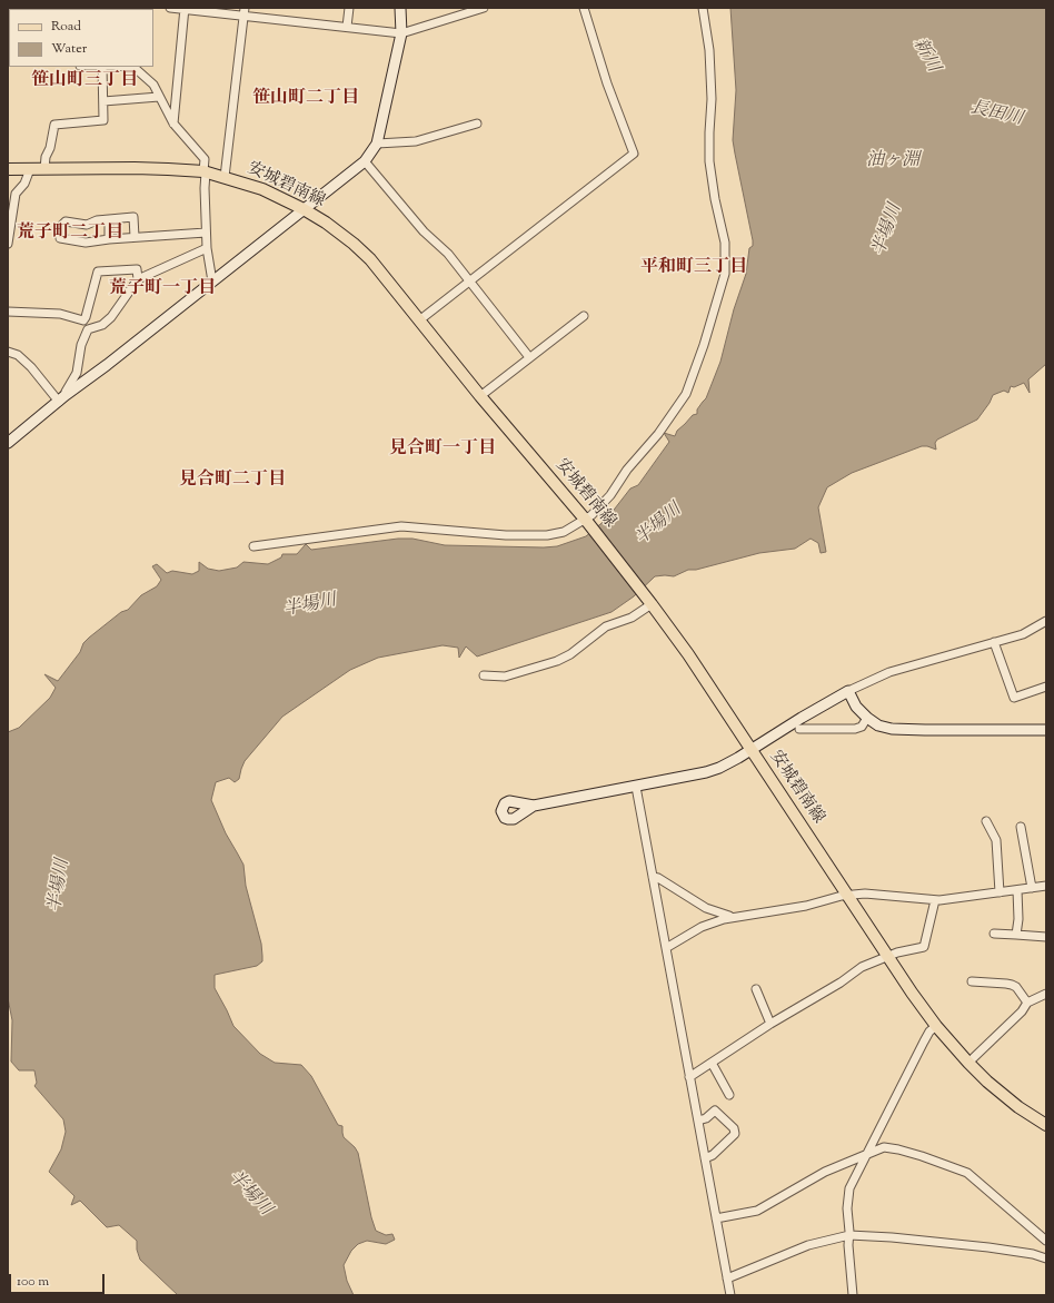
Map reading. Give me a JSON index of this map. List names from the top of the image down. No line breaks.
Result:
{"streets":{"main road":["安城碧南線"]},"districts":["笹山町三丁目","笹山町二丁目","荒子町二丁目","平和町三丁目","荒子町一丁目","見合町一丁目","見合町二丁目"],"water":["新川","長田川","油ヶ淵","半場川"],"legend":["Road","Water"],"scale_bar":"100 m"}
